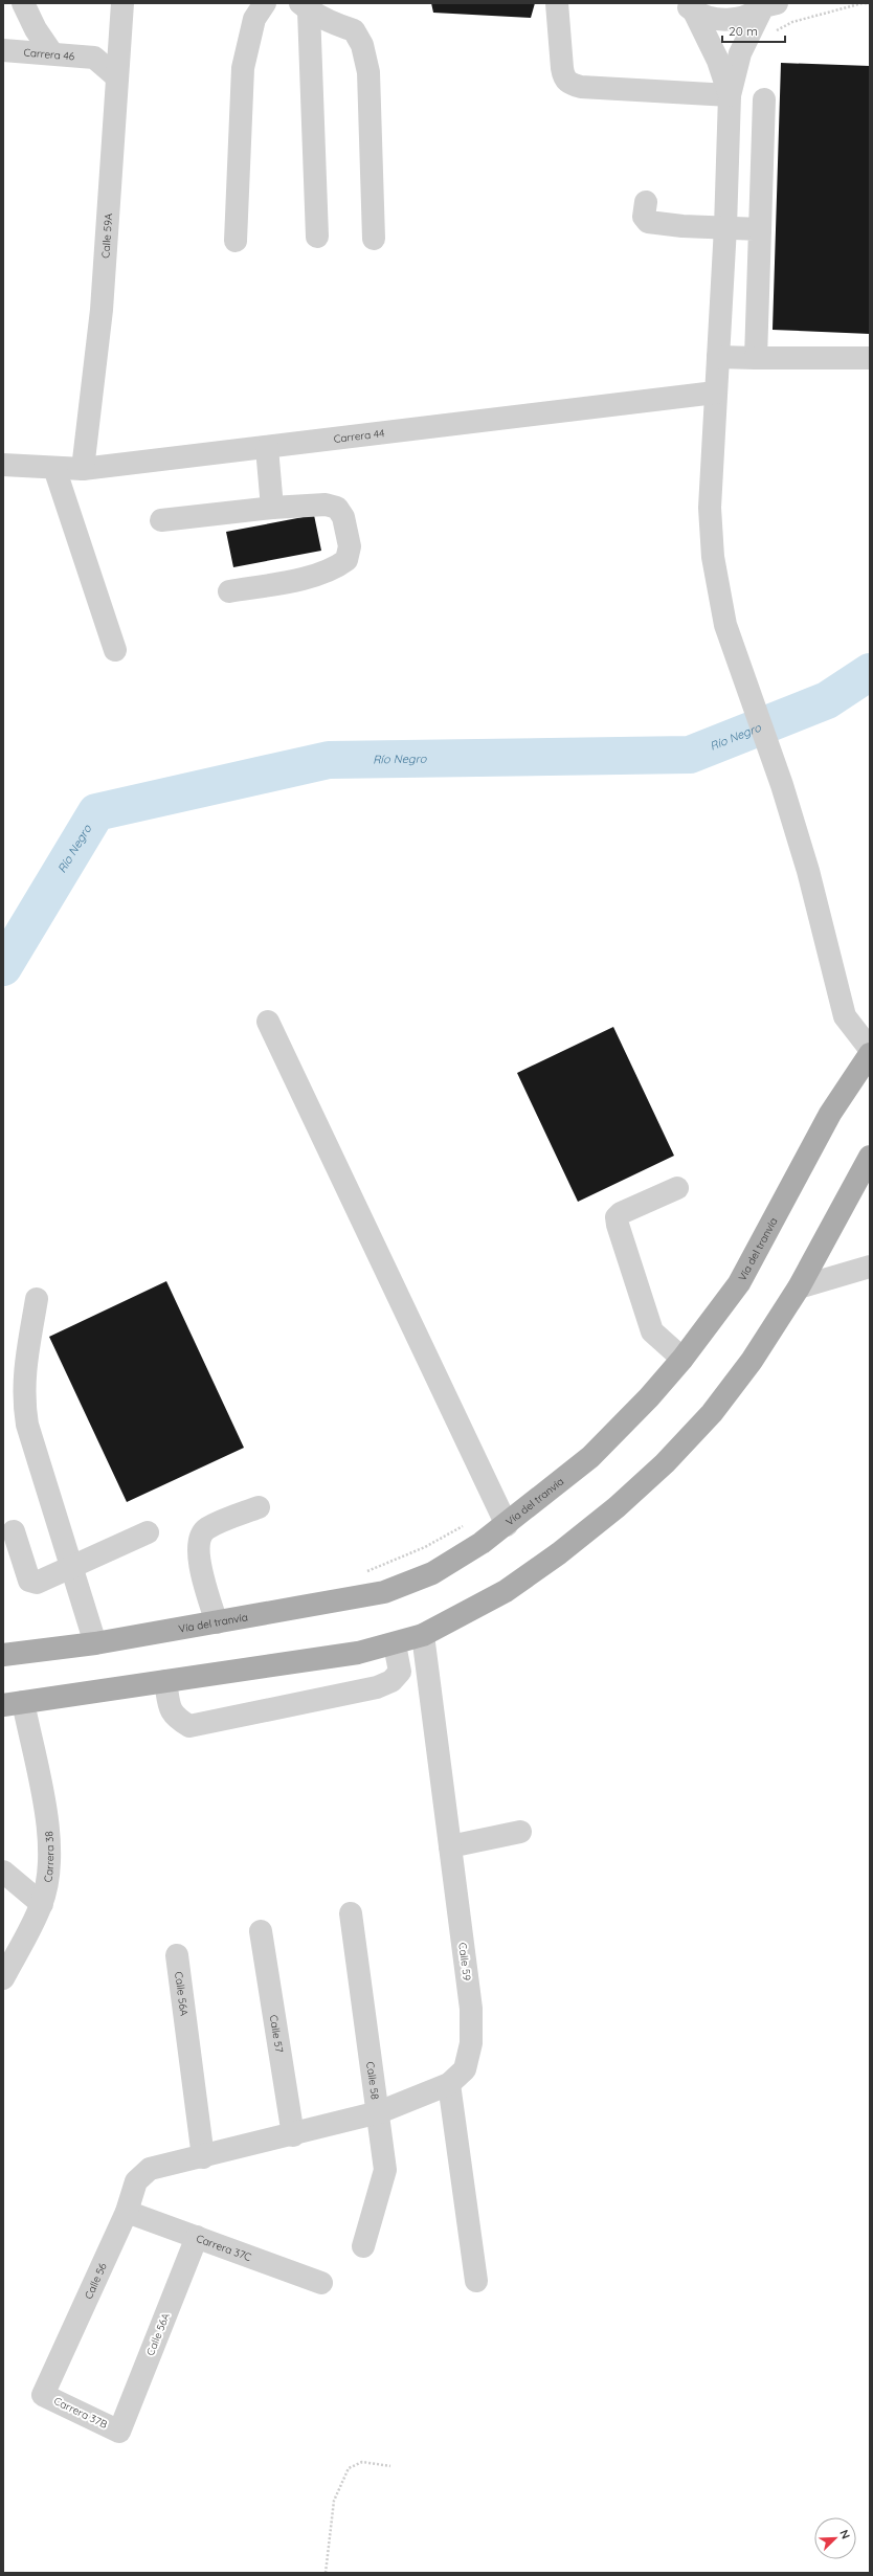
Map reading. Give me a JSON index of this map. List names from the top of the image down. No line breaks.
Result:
{"streets":{"main road":["Vía del tranvía"],"street":["Carrera 46","Calle 59A","Carrera 44","Carrera 38","Calle 59","Calle 56A","Calle 57","Calle 58","Carrera 37C","Calle 56","Carrera 37B"]},"crossings":[["Calle 59A","Carrera 44"],["Calle 56A","Carrera 37C"],["Calle 56A","Calle 56"],["Calle 56A","Carrera 37B"],["Carrera 37C","Calle 56"],["Calle 56","Carrera 37B"]],"water":["Río Negro"],"scale_bar":"20 m","north":"top right"}
